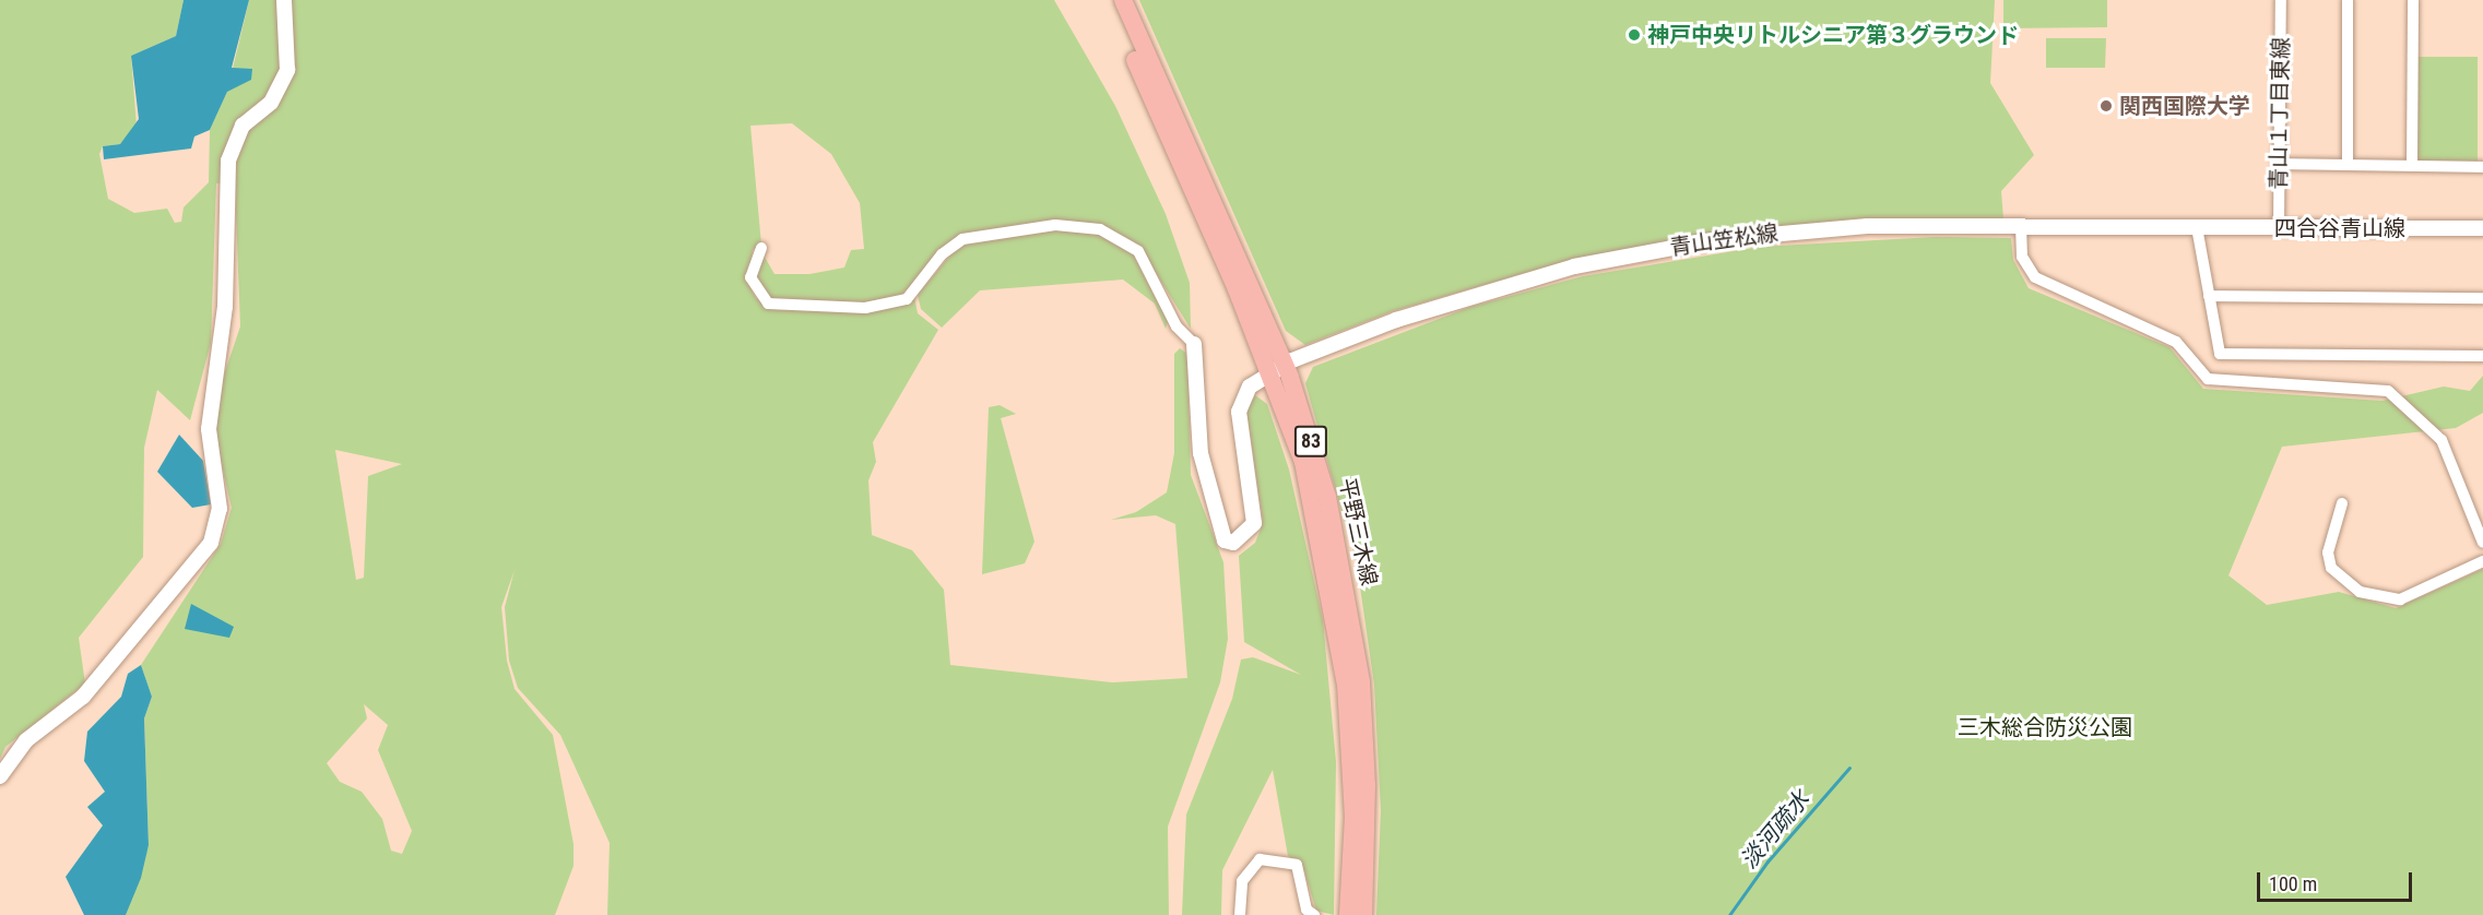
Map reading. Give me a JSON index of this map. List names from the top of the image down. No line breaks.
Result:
{"streets":{"main road":["83","平野三木線"],"street":["青山１丁目東線","四合谷青山線","青山笠松線"]},"crossings":[["青山１丁目東線","四合谷青山線"],["四合谷青山線","青山笠松線"],["青山笠松線","平野三木線"]],"water":["淡河疏水"],"parks":["三木総合防災公園"],"places":["神戸中央リトルシニア第３グラウンド","関西国際大学"],"scale_bar":"100 m"}
